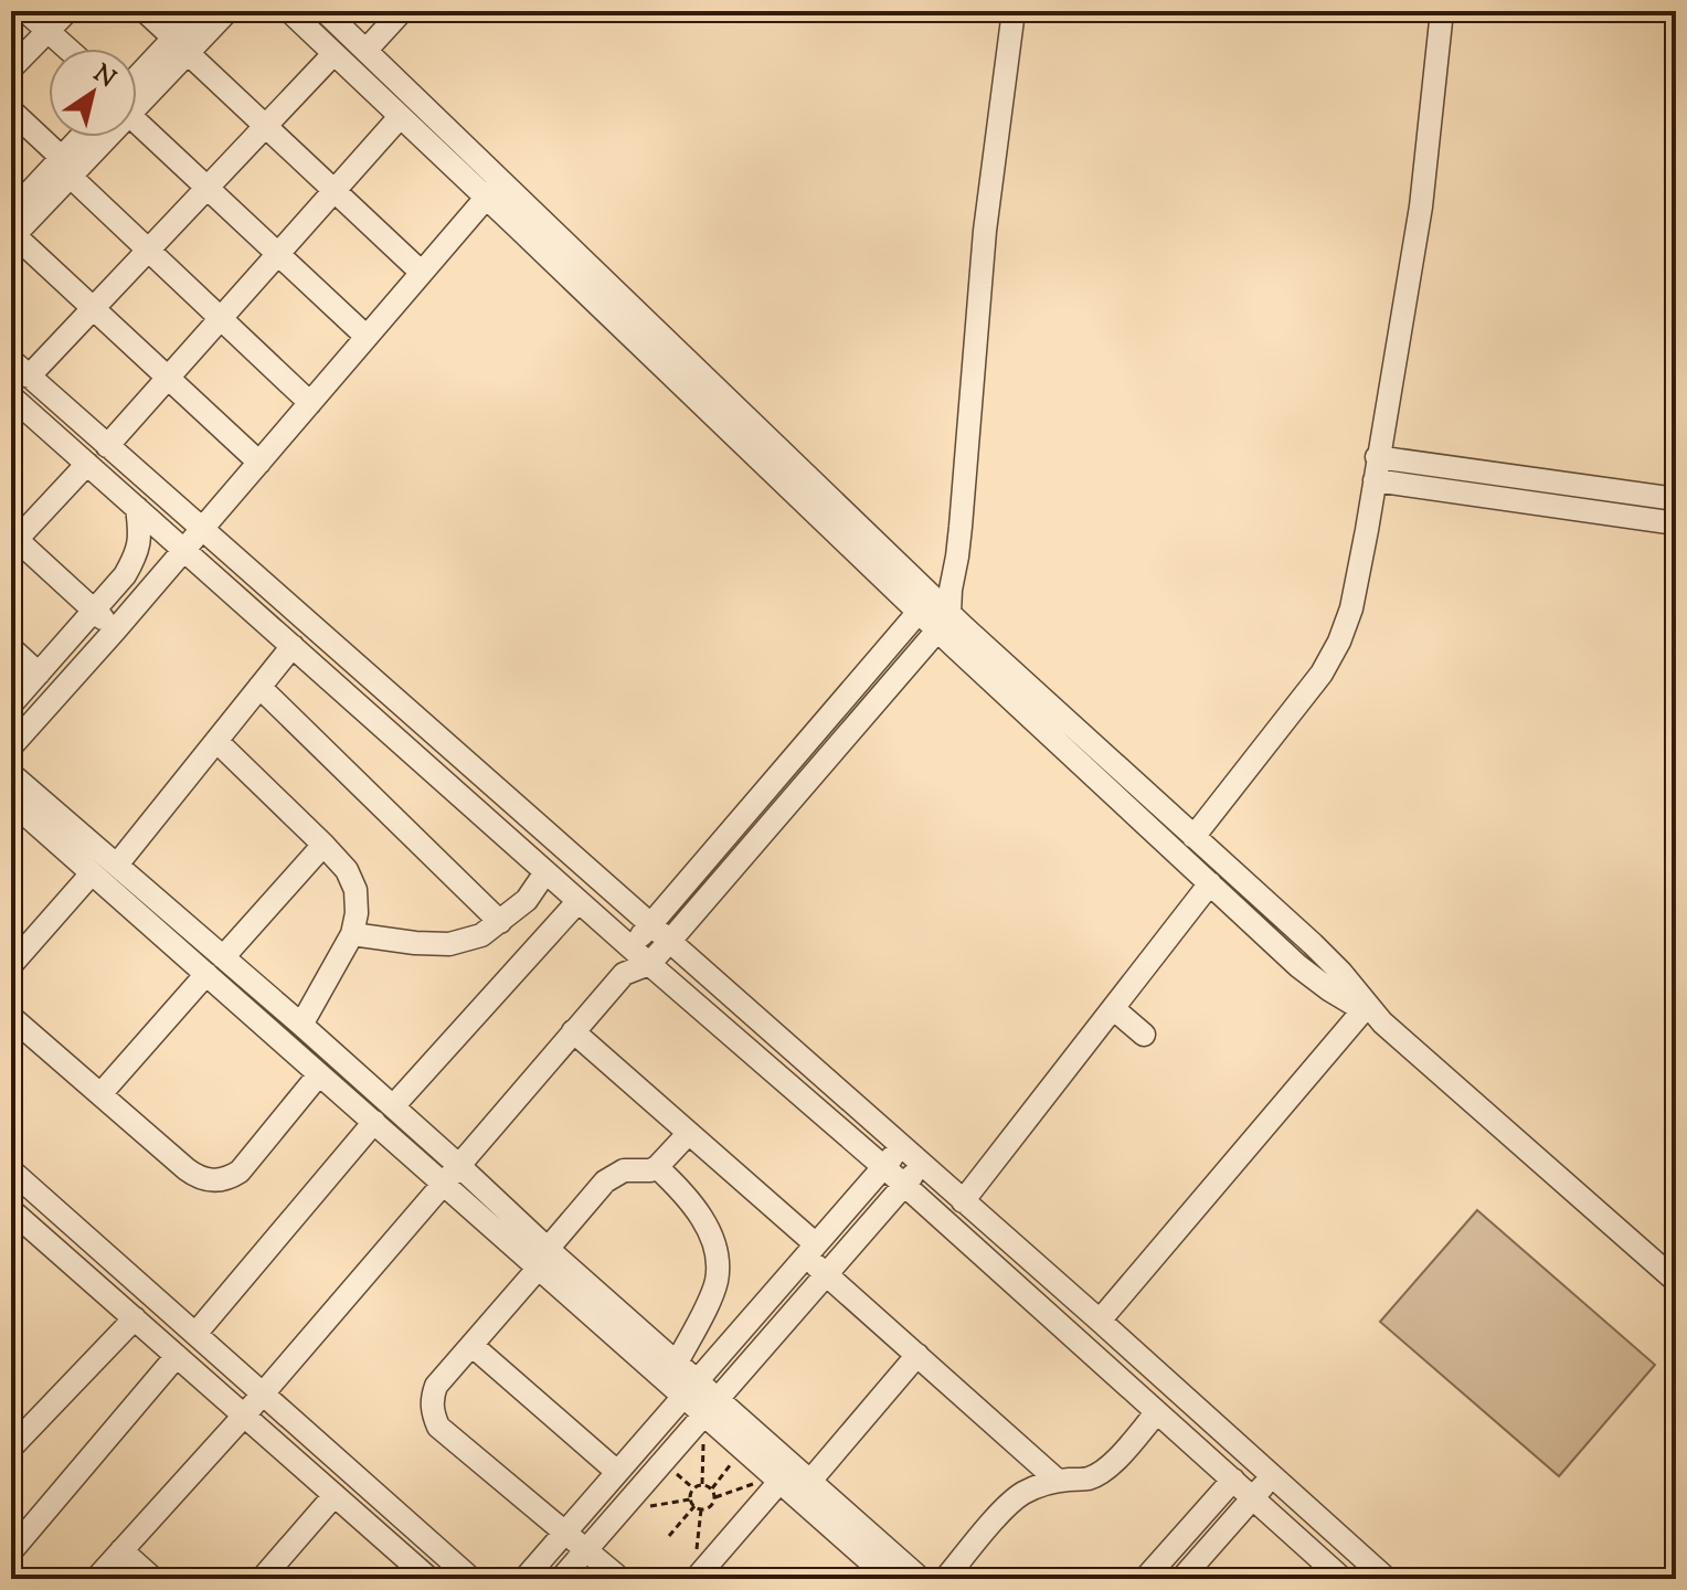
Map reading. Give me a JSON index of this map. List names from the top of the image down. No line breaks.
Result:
{"north":"top right"}
